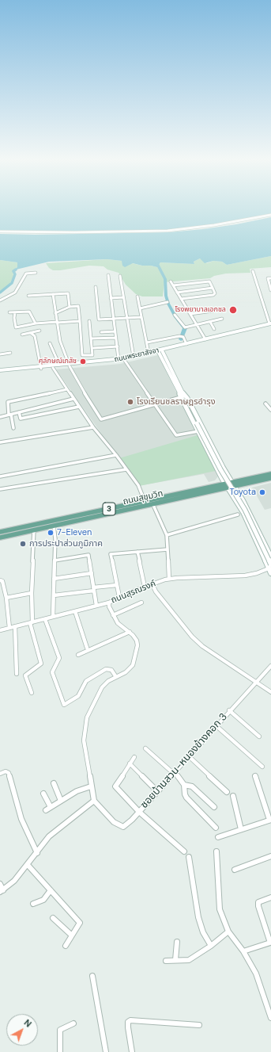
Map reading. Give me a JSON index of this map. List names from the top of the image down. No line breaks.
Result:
{"streets":{"main road":["ถนนพระยาสัจจา","ถนนสุขุมวิท","3"],"street":["ถนนสุรณรงค์","ซอยบ้านสวน-หนองข้างคอก 3"]},"places":["โรงพยาบาลเอกชล","ศุลักษณ์เภสัช","โรงเรียนชลราษฎรอำรุง","Toyota","7-Eleven","การประปาส่วนภูมิภาค"],"north":"top right"}
